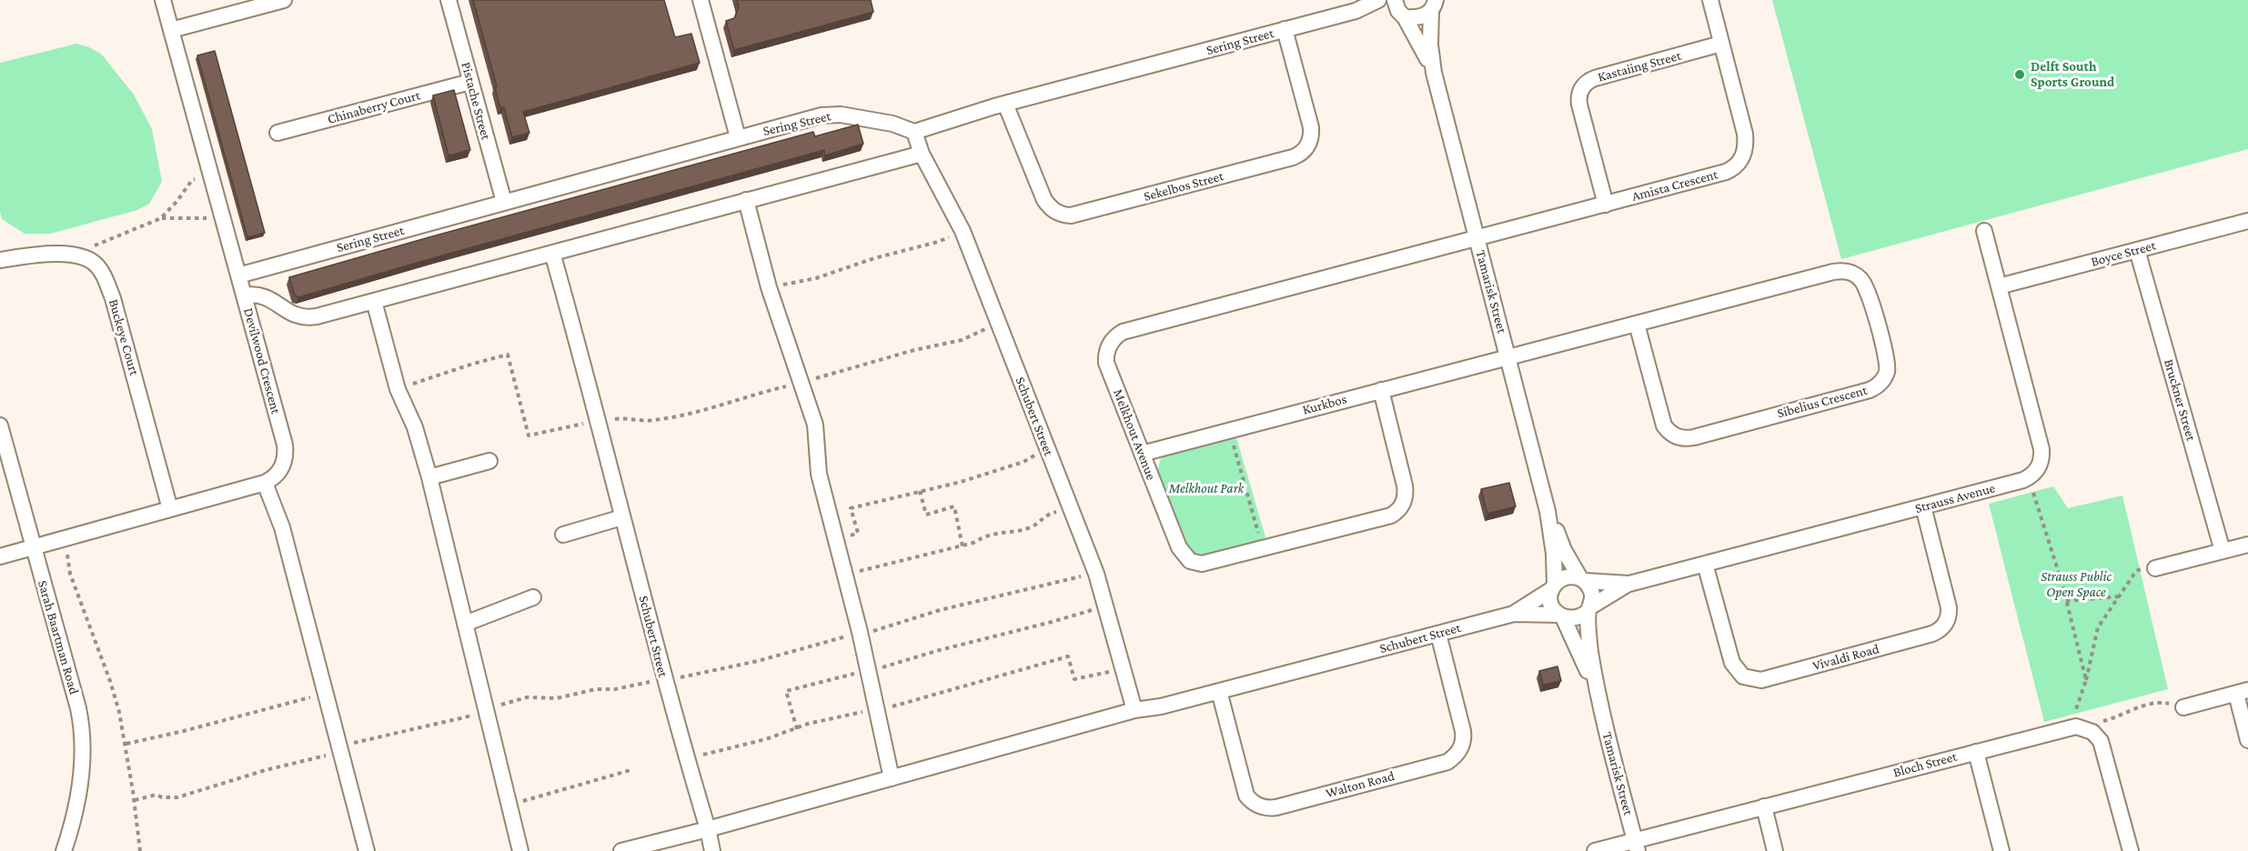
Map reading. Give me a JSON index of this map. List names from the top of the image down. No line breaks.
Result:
{"streets":{"street":["Sering Street","Kastaiing Street","Pistache Street","Chinaberry Court","Amista Crescent","Sekelbos Street","Boyce Street","Tamarisk Street","Buckeye Court","Devilwood Crescent","Bruckner Street","Sibelius Crescent","Kurkbos","Schubert Street","Melkhout Avenue","Strauss Avenue","Sarah Baartman Road","Vivaldi Road","Bloch Street","Walton Road"]},"crossings":[["Sering Street","Pistache Street"],["Sering Street","Sekelbos Street"],["Sering Street","Tamarisk Street"],["Sering Street","Devilwood Crescent"],["Sering Street","Schubert Street"],["Kastaiing Street","Amista Crescent"],["Pistache Street","Chinaberry Court"],["Amista Crescent","Tamarisk Street"],["Amista Crescent","Melkhout Avenue"],["Boyce Street","Bruckner Street"],["Tamarisk Street","Sibelius Crescent"],["Tamarisk Street","Kurkbos"],["Tamarisk Street","Schubert Street"],["Tamarisk Street","Melkhout Avenue"],["Tamarisk Street","Strauss Avenue"],["Tamarisk Street","Bloch Street"],["Sibelius Crescent","Kurkbos"],["Kurkbos","Melkhout Avenue"],["Schubert Street","Strauss Avenue"],["Schubert Street","Walton Road"],["Strauss Avenue","Vivaldi Road"]],"parks":["Melkhout Park","Strauss Public Open Space"],"places":["Delft South Sports Ground"]}
